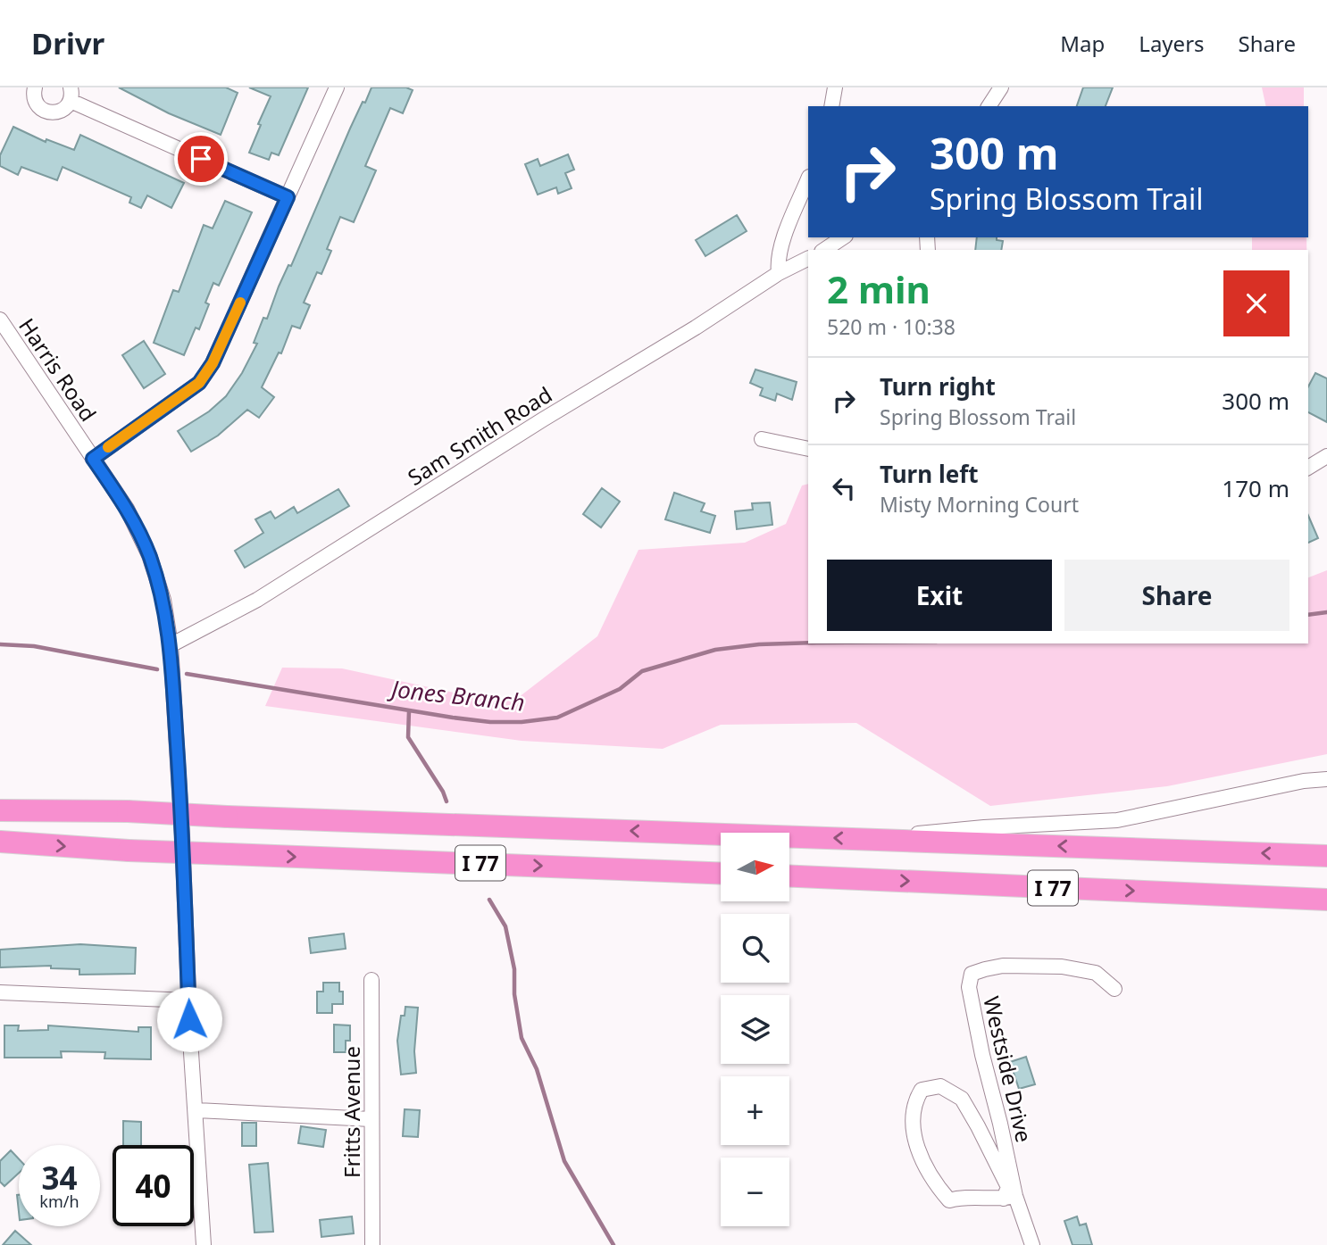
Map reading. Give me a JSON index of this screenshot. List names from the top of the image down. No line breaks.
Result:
{"streets":{"highway":["I 77"],"street":["Harris Road","Sam Smith Road","Westside Drive","Fritts Avenue"]},"crossings":[["Harris Road","Sam Smith Road"]],"water":["Jones Branch"],"north":"right","page":{"header":"Drivr","nav":["Map","Layers","Share"],"turn":["300 m","Spring Blossom Trail"],"heading":["2 min","520 m · 10:38"],"list":[{"name":"Turn right","note":"Spring Blossom Trail","value":"300 m"},{"name":"Turn left","note":"Misty Morning Court","value":"170 m"}],"buttons":["Exit","Share"],"map_buttons":["+","−"],"speed":"34 km/h","limit":"40"}}
